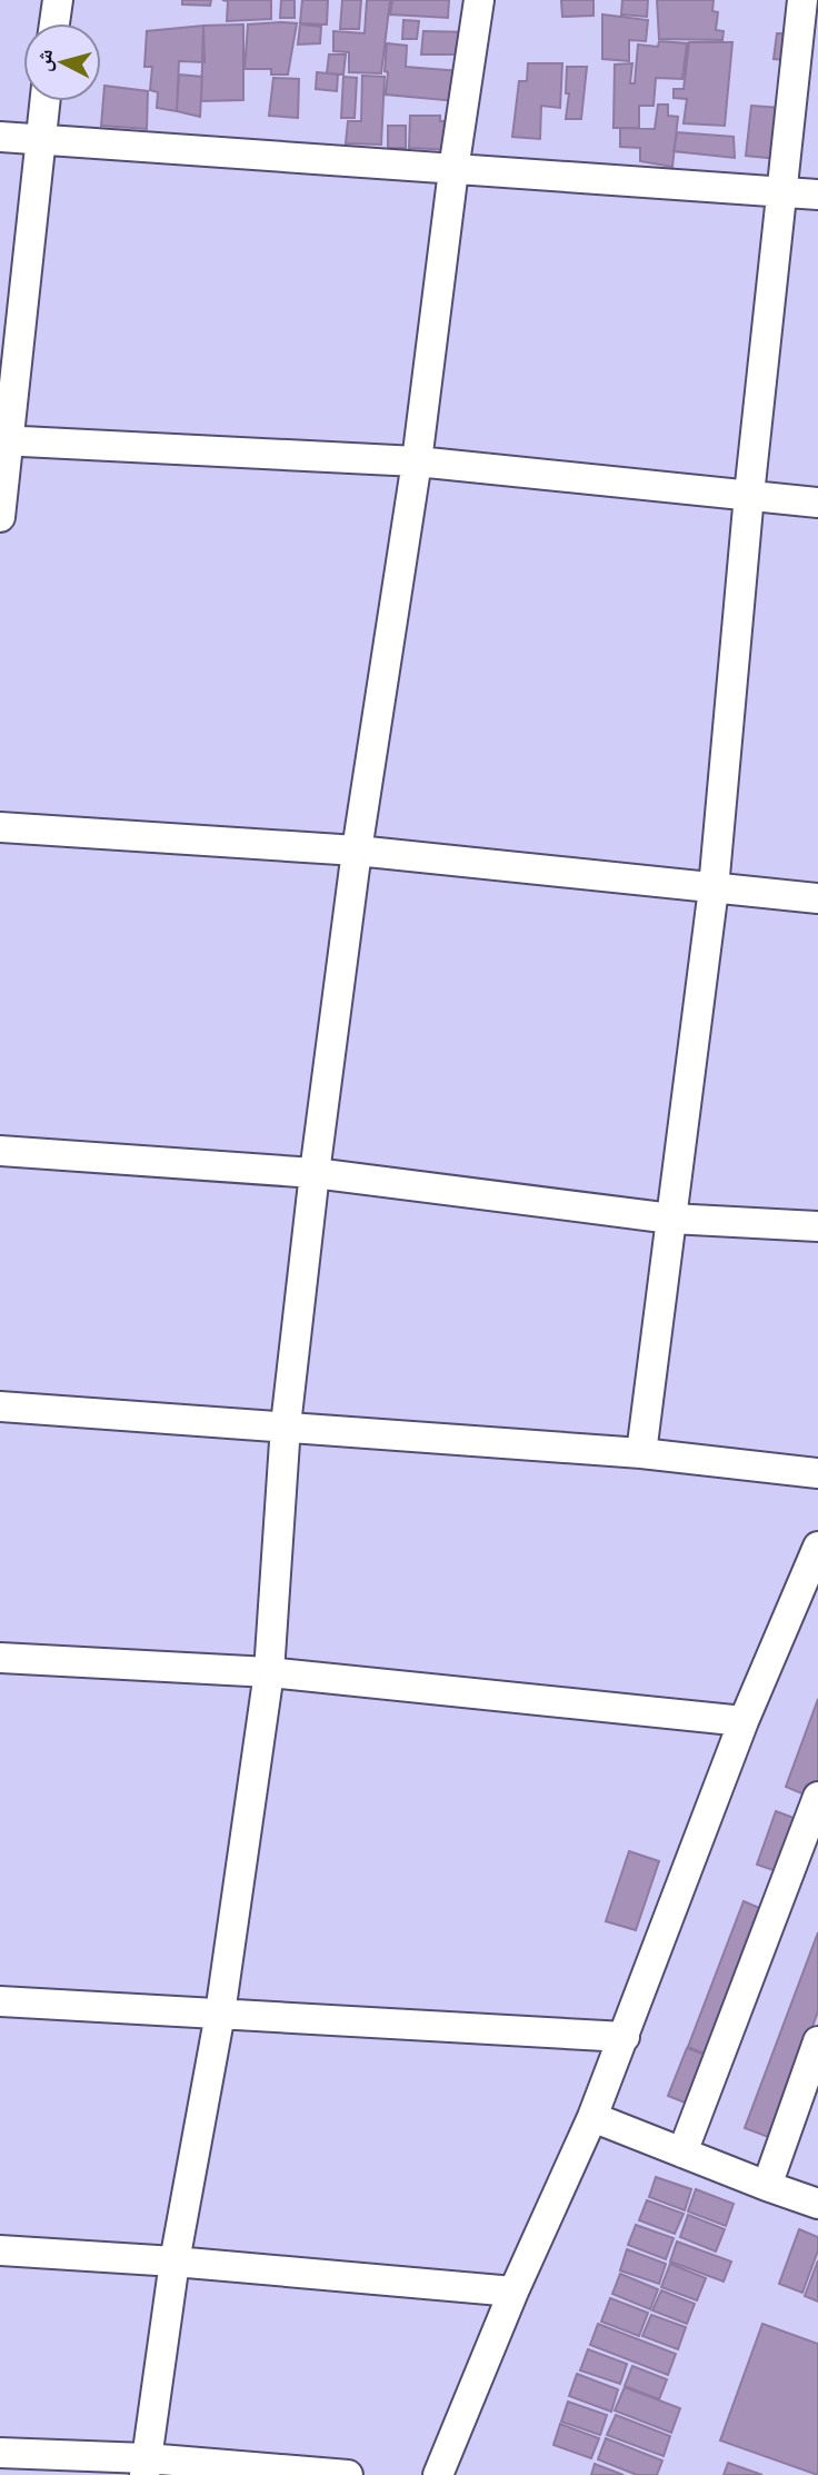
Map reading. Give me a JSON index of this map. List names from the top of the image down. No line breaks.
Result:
{"north":"left"}
